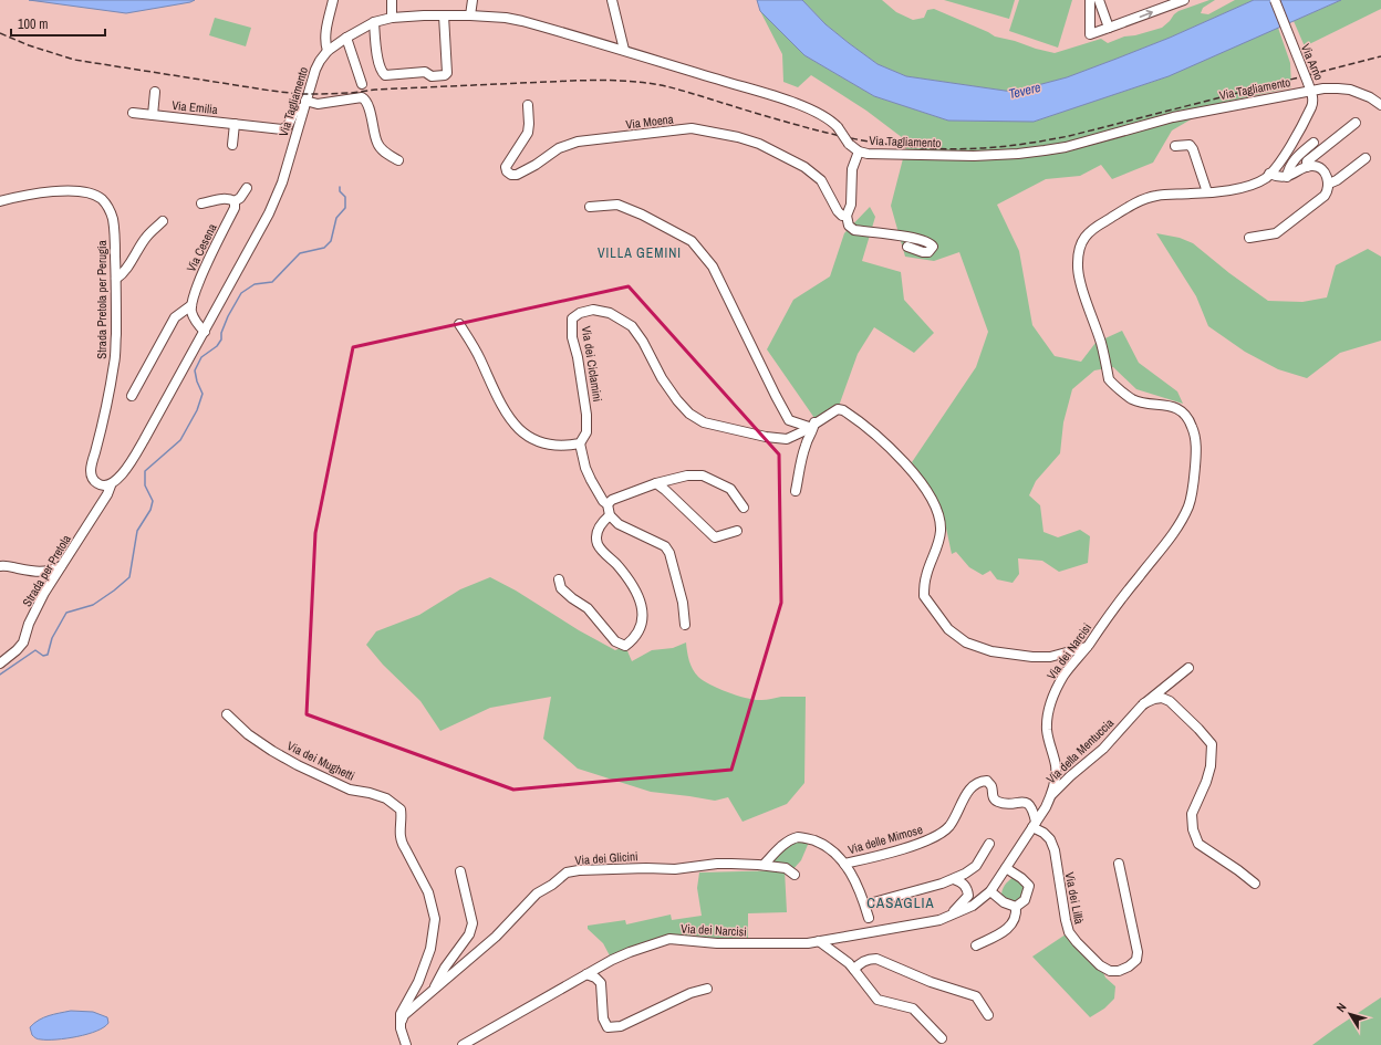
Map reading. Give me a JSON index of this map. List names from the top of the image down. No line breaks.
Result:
{"streets":{"street":["Via Arno","Via Tagliamento","Via Emilia","Via Moena","Via Cesena","Strada Pretola per Perugia","Via dei Ciclamini","Strada per Pretola","Via dei Narcisi","Via della Mentuccia","Via dei Mughetti","Via delle Mimose","Via dei Glicini","Via dei Lillà"]},"crossings":[["Via Arno","Via Tagliamento"],["Via Tagliamento","Via Emilia"],["Strada Pretola per Perugia","Strada per Pretola"],["Via dei Ciclamini","Via dei Narcisi"],["Via dei Narcisi","Via della Mentuccia"],["Via dei Narcisi","Via delle Mimose"],["Via dei Narcisi","Via dei Lillà"],["Via dei Mughetti","Via dei Glicini"],["Via delle Mimose","Via dei Lillà"]],"districts":["VILLA GEMINI","CASAGLIA"],"water":["Tevere"],"scale_bar":"100 m","north":"top left"}
